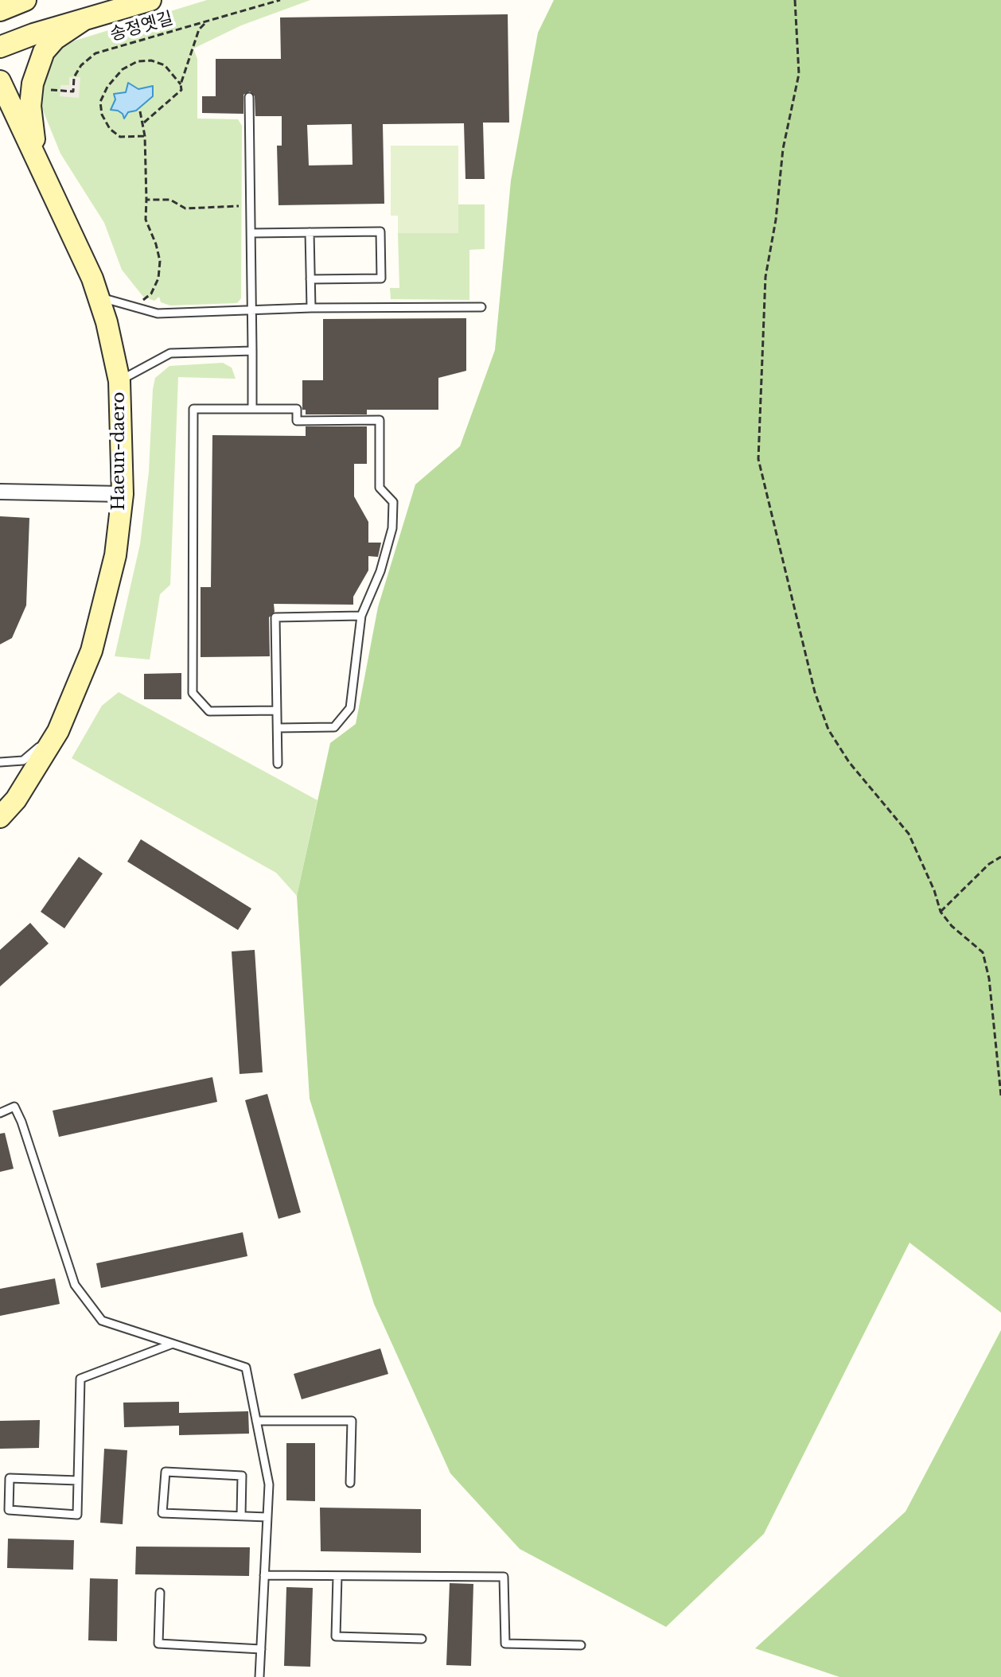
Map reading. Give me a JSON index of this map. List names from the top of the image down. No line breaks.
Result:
{"streets":{"main road":["Haeun-daero"],"path":["송정옛길"]}}
